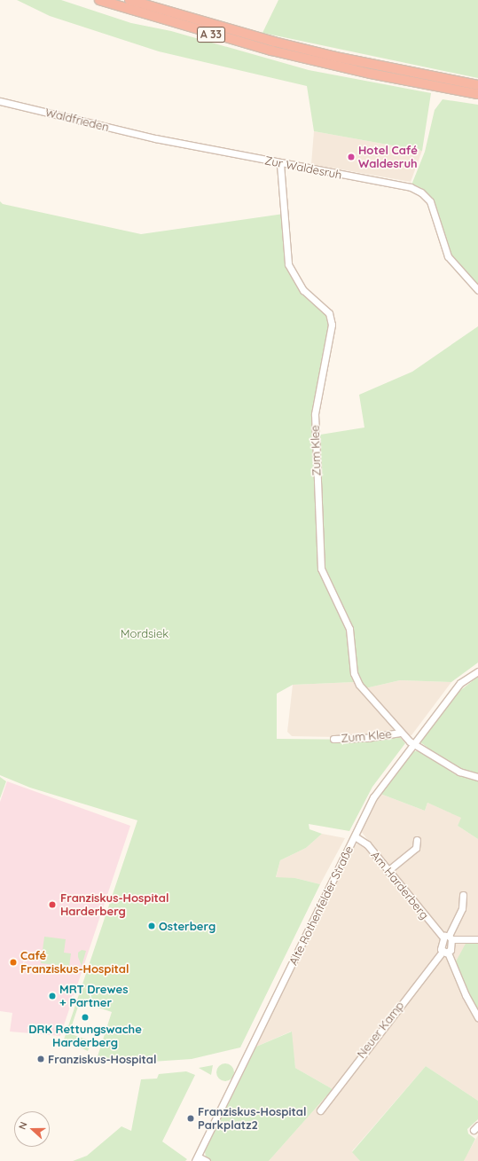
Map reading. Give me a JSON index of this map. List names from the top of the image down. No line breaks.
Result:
{"streets":{"highway":["A 33"],"street":["Waldfrieden","Zur Waldesruh","Zum Klee","Am Harderberg","Alte Rothenfelder Straße","Neuer Kamp"]},"crossings":[["Waldfrieden","Zur Waldesruh"],["Zur Waldesruh","Zum Klee"],["Zum Klee","Alte Rothenfelder Straße"],["Am Harderberg","Alte Rothenfelder Straße"]],"parks":["Mordsiek"],"places":["Hotel Café Waldesruh","Franziskus-Hospital Harderberg","Osterberg","Café Franziskus-Hospital","MRT Drewes + Partner","DRK Rettungswache Harderberg","Franziskus-Hospital","Franziskus-Hospital Parkplatz2"],"north":"left"}
